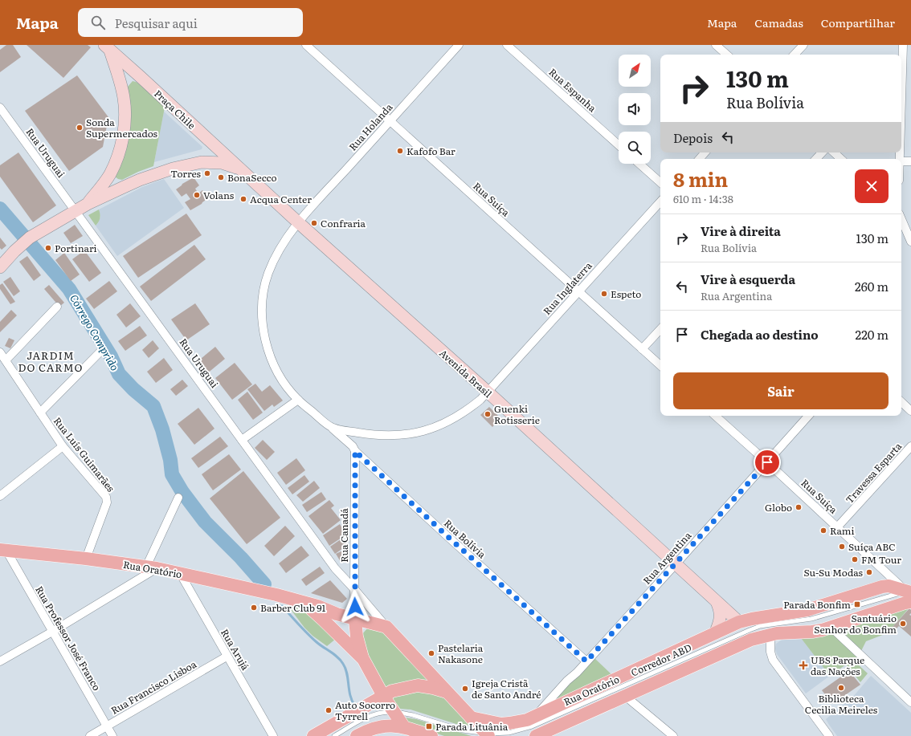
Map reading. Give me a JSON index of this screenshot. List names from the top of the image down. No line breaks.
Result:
{"streets":{"main road":["Rua Oratório"],"street":["Rua Espanha","Praça Chile","Rua Holanda","Rua Uruguai","Rua Suíça","Rua Inglaterra","Avenida Brasil","Rua Luís Guimarães","Travessa Esparta","Rua Canadá","Rua Bolívia","Rua Argentina","Rua Professor José Franco","Rua Arujá","Rua Francisco Lisboa"],"lane":["Corredor ABD"]},"crossings":[["Praça Chile","Avenida Brasil"],["Rua Holanda","Rua Suíça"],["Rua Holanda","Avenida Brasil"],["Rua Holanda","Rua Bolívia"],["Rua Uruguai","Rua Canadá"],["Rua Uruguai","Rua Oratório"],["Rua Suíça","Rua Inglaterra"],["Rua Suíça","Travessa Esparta"],["Rua Suíça","Rua Argentina"],["Rua Suíça","Rua Oratório"],["Rua Suíça","Corredor ABD"],["Rua Inglaterra","Avenida Brasil"],["Rua Inglaterra","Rua Bolívia"],["Avenida Brasil","Rua Argentina"],["Avenida Brasil","Rua Oratório"],["Rua Luís Guimarães","Rua Oratório"],["Rua Canadá","Rua Bolívia"],["Rua Canadá","Rua Oratório"],["Rua Bolívia","Rua Argentina"],["Rua Argentina","Rua Oratório"],["Rua Oratório","Rua Professor José Franco"],["Rua Oratório","Rua Arujá"],["Rua Oratório","Corredor ABD"],["Rua Professor José Franco","Rua Francisco Lisboa"],["Rua Arujá","Rua Francisco Lisboa"]],"districts":["JARDIM DO CARMO"],"water":["Córrego Comprido"],"places":{"other":["Sonda Supermercados","Kafofo Bar","Torres","BonaSecco","Volans","Acqua Center","Confraria","Portinari","Espeto","Guenki Rotisserie","Globo","Rami","Suíça ABC","FM Tour","Su-Su Modas","Barber Club 91","Santuário Senhor do Bonfim","Pastelaria Nakasone","Biblioteca Cecilia Meireles","Igreja Cristã de Santo André","Auto Socorro Tyrrell"],"transit":["Parada Bonfim","Parada Lituânia"],"health":["UBS Parque das Nações"]},"north":"top right","page":{"header":"Mapa","search":"Pesquisar aqui","nav":["Mapa","Camadas","Compartilhar"],"turn":["130 m","Rua Bolívia"],"then":"Depois","heading":["8 min","610 m · 14:38"],"list":[{"name":"Vire à direita","note":"Rua Bolívia","value":"130 m"},{"name":"Vire à esquerda","note":"Rua Argentina","value":"260 m"},{"name":"Chegada ao destino","value":"220 m"}],"buttons":"Sair"}}
